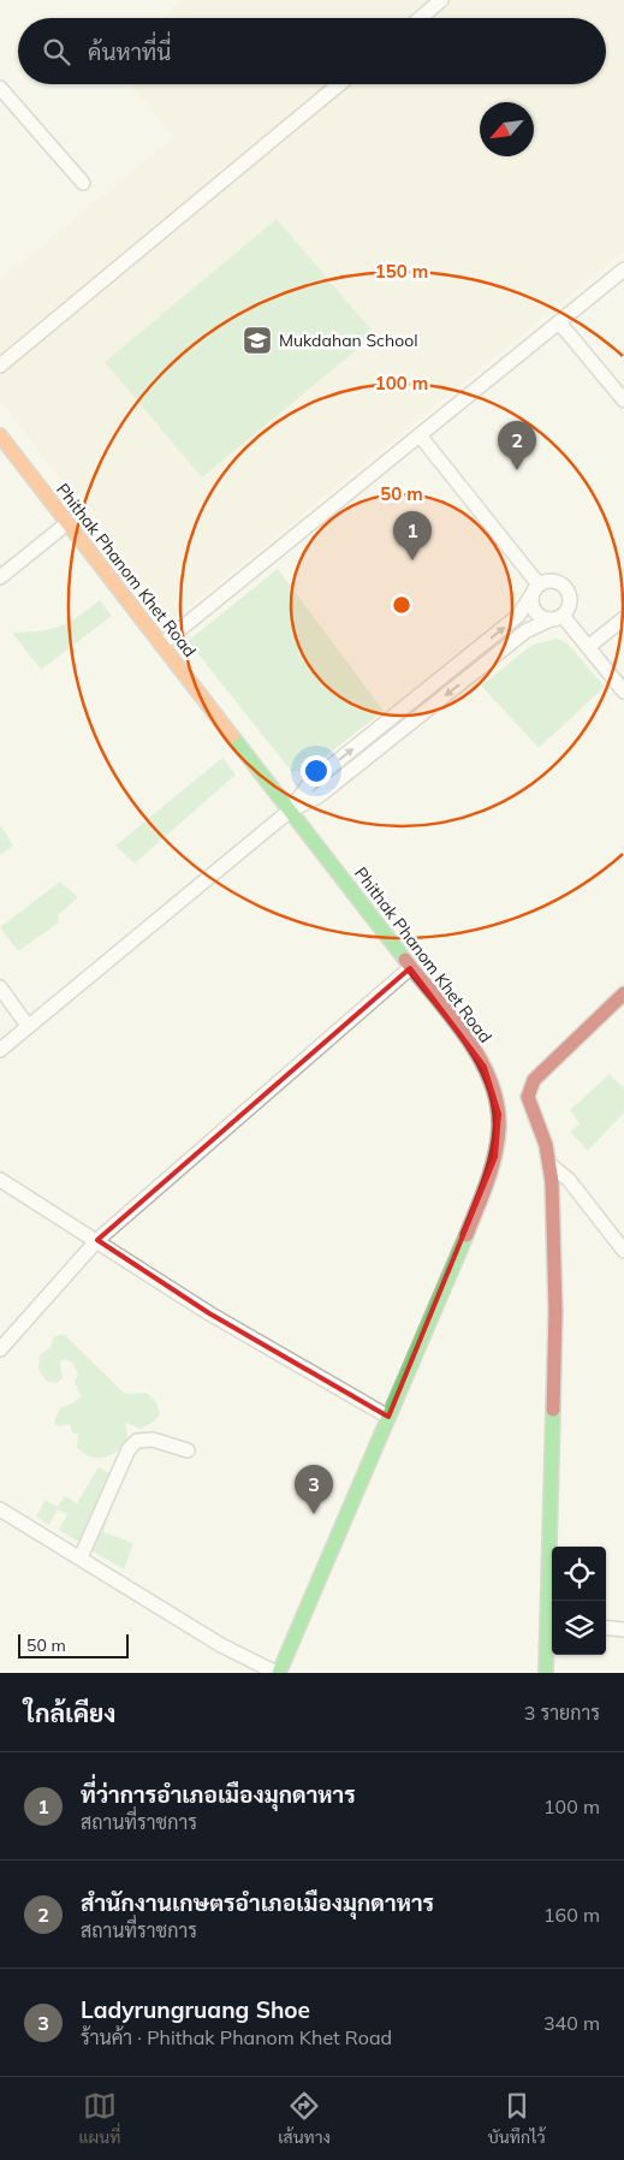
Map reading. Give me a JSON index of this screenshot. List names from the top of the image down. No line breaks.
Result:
{"streets":{"main road":["Phithak Phanom Khet Road"]},"places":{"school or university":["Mukdahan School"]},"scale_bar":"50 m","north":"bottom left","page":{"search":"ค้นหาที่นี่","pins":["2","1","3"],"scale":"50 m","heading":["ใกล้เคียง","3 รายการ"],"list":[{"mark":"1","name":"ที่ว่าการอำเภอเมืองมุกดาหาร","note":"สถานที่ราชการ","value":"100 m"},{"mark":"2","name":"สำนักงานเกษตรอำเภอเมืองมุกดาหาร","note":"สถานที่ราชการ","value":"160 m"},{"mark":"3","name":"Ladyrungruang Shoe","note":"ร้านค้า · Phithak Phanom Khet Road","value":"340 m"}],"nav":["แผนที่","เส้นทาง","บันทึกไว้"]},"rings":["150 m","100 m","50 m"]}
